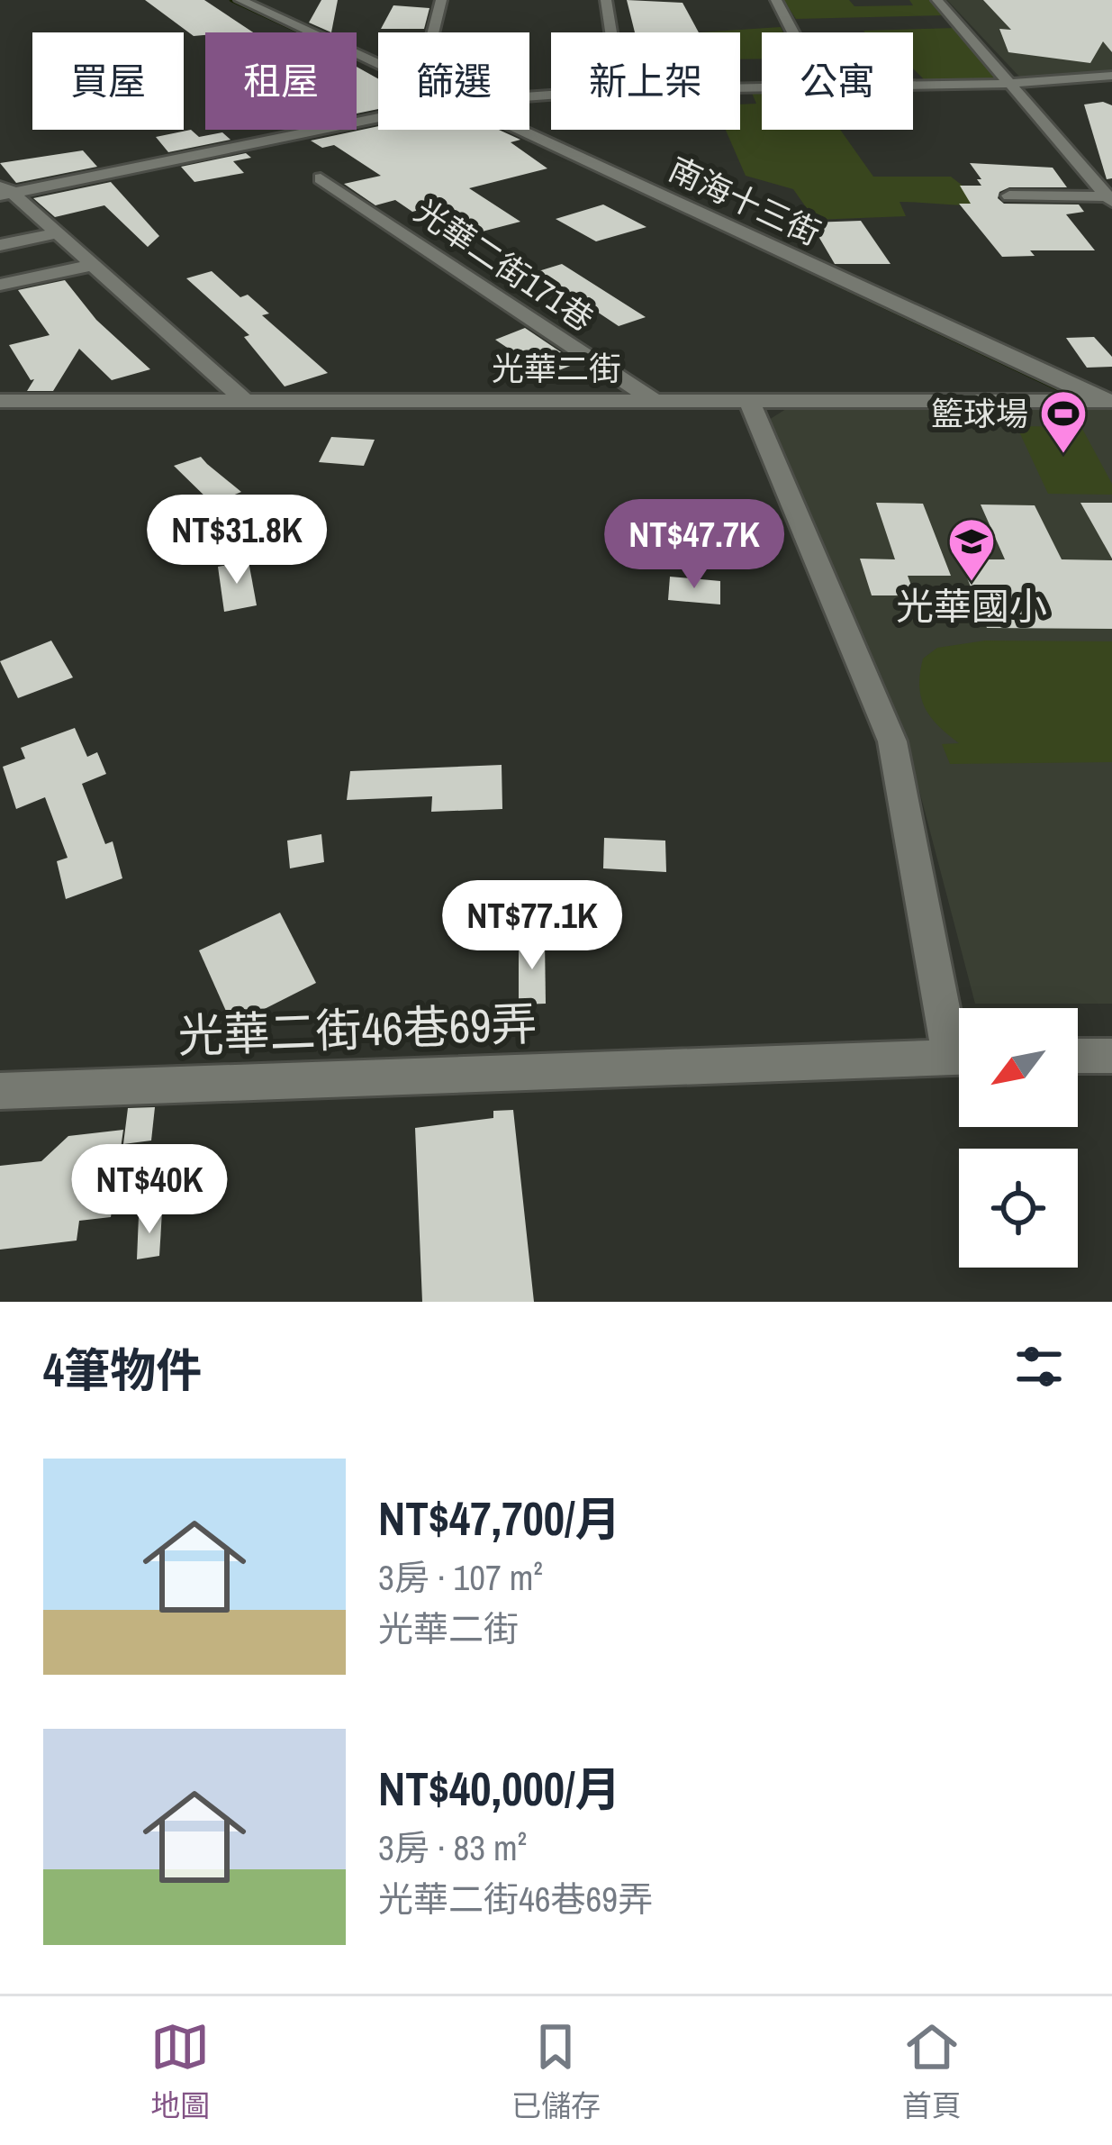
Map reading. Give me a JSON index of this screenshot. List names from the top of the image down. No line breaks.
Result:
{"streets":{"street":["南海十三街","光華二街171巷","光華二街","光華二街46巷69弄"]},"crossings":[["南海十三街","光華二街"],["光華二街171巷","光華二街"]],"places":{"sports":["籃球場"],"school or university":["光華國小"]},"north":"bottom left","page":{"chip":["買屋","租屋","篩選","新上架","公寓"],"price":["NT$31.8K","NT$47.7K","NT$77.1K","NT$40K"],"heading":"4筆物件","list":[{"name":"NT$47,700/月","note":"3房 · 107 m² · 光華二街"},{"name":"NT$40,000/月","note":"3房 · 83 m² · 光華二街46巷69弄"}],"tabs":["地圖","已儲存","首頁"]}}
